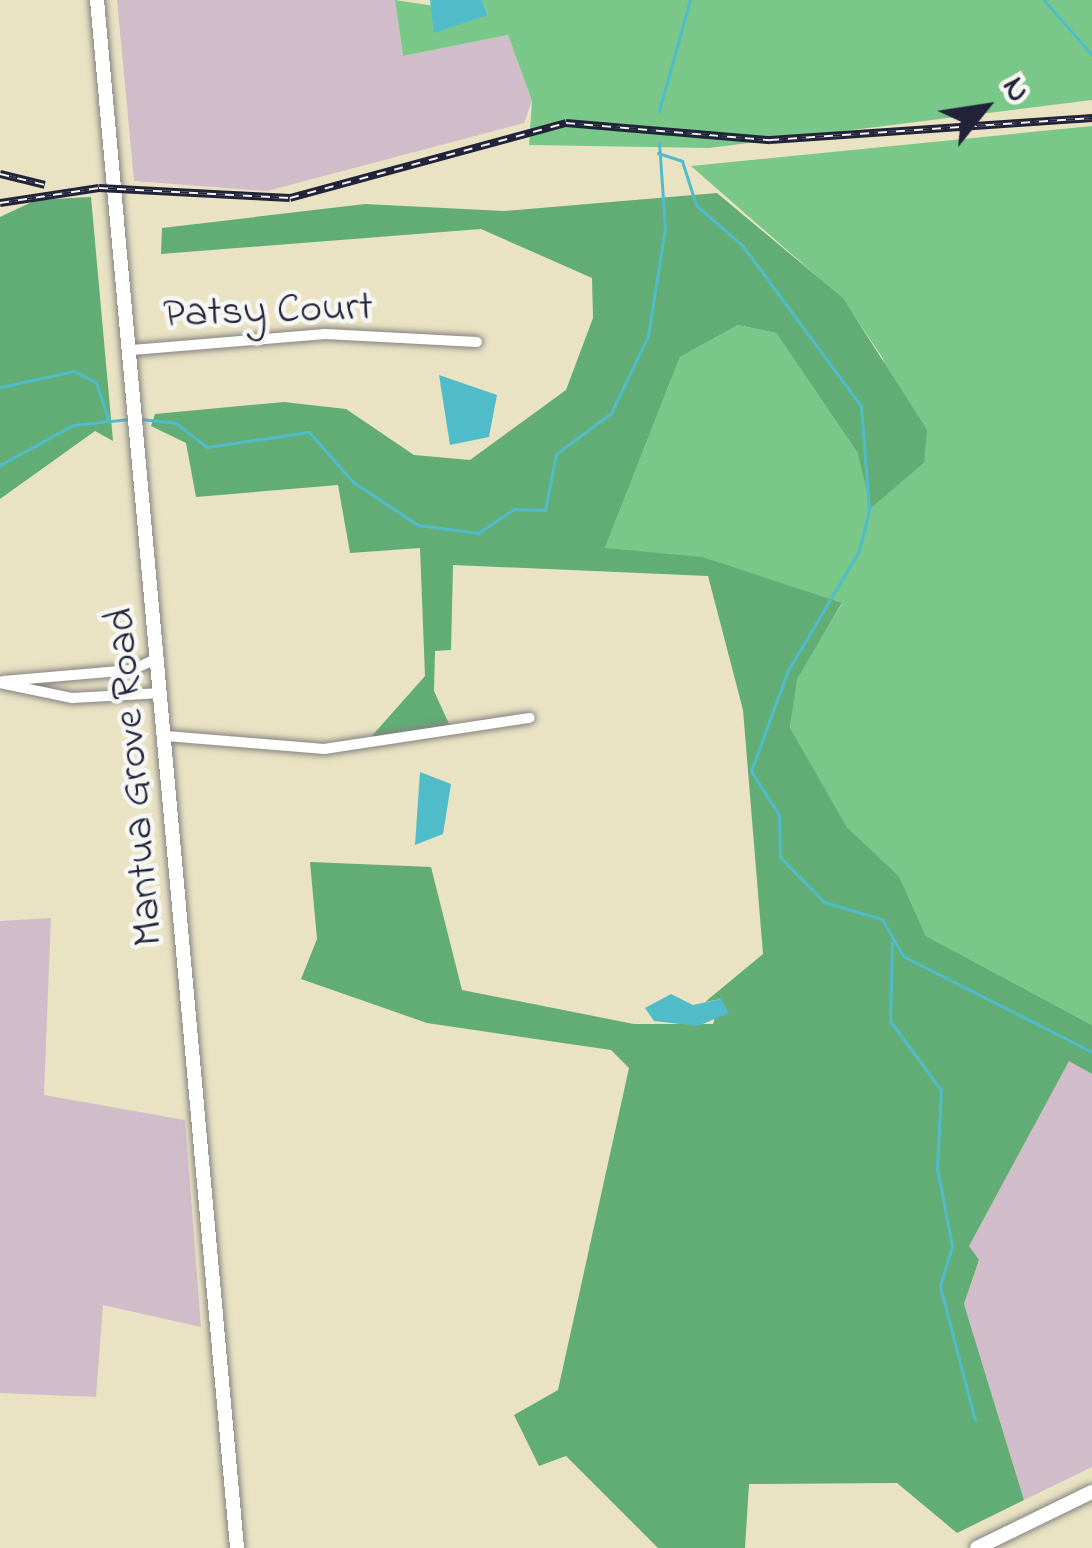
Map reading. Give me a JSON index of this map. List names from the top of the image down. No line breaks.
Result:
{"streets":{"main road":["Mantua Grove Road"],"street":["Patsy Court"]},"crossings":[["Patsy Court","Mantua Grove Road"]],"north":"top right"}
